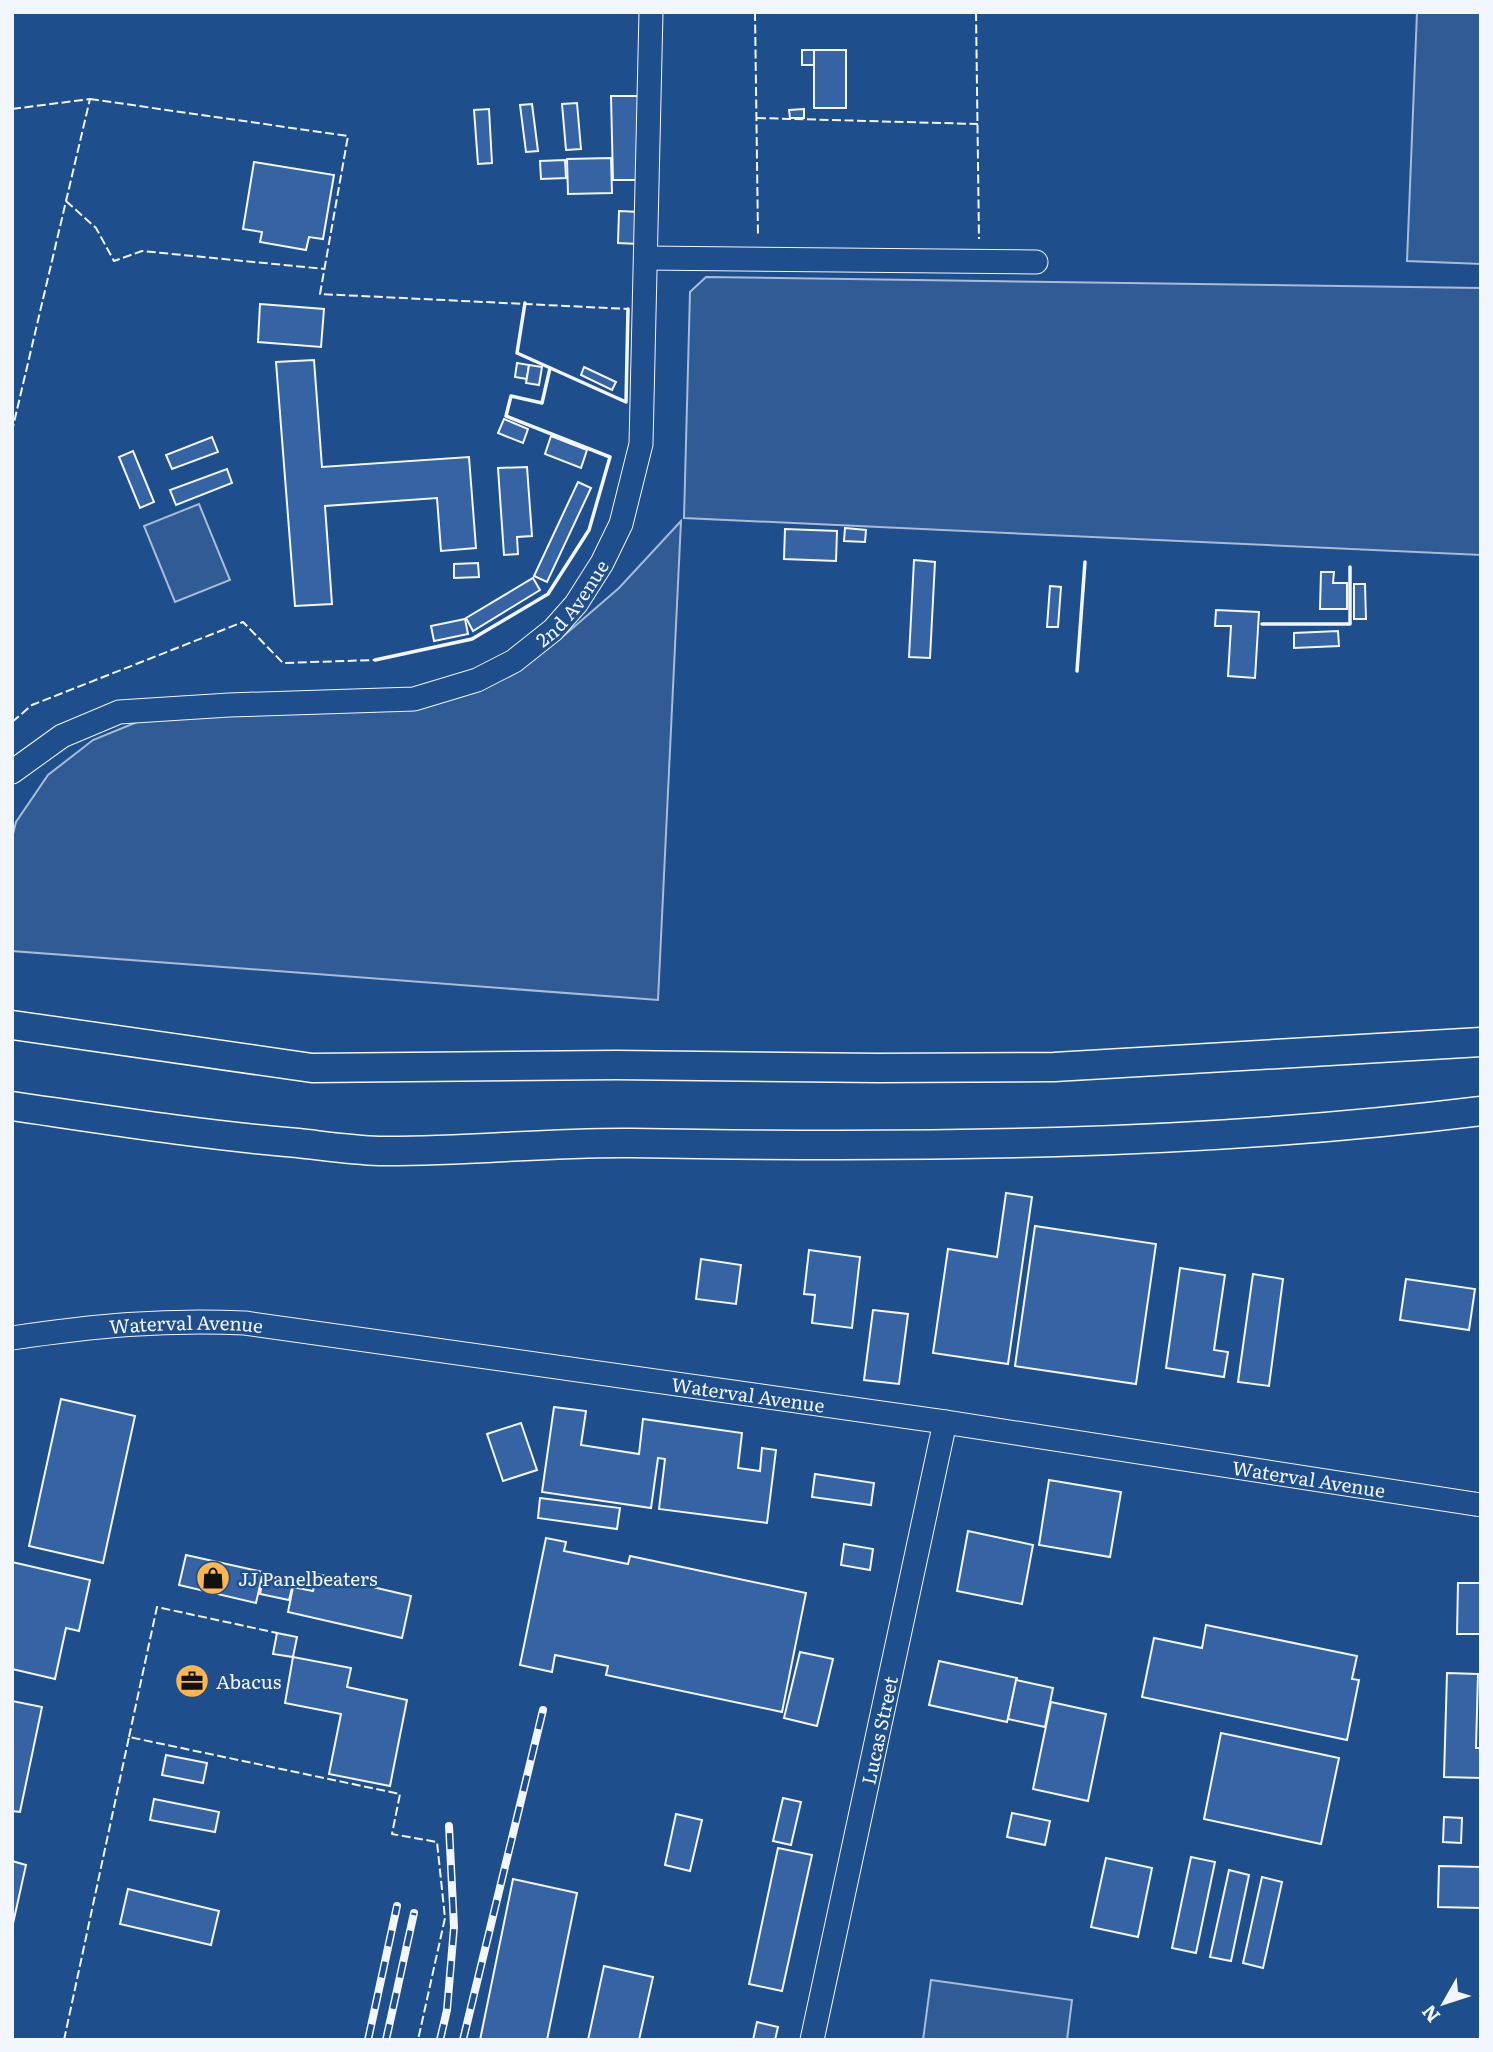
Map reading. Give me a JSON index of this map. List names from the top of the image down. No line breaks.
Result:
{"streets":{"street":["2nd Avenue","Waterval Avenue","Lucas Street"]},"crossings":[["Waterval Avenue","Lucas Street"]],"places":{"shop":["JJ Panelbeaters"],"office":["Abacus"]},"north":"bottom left"}
